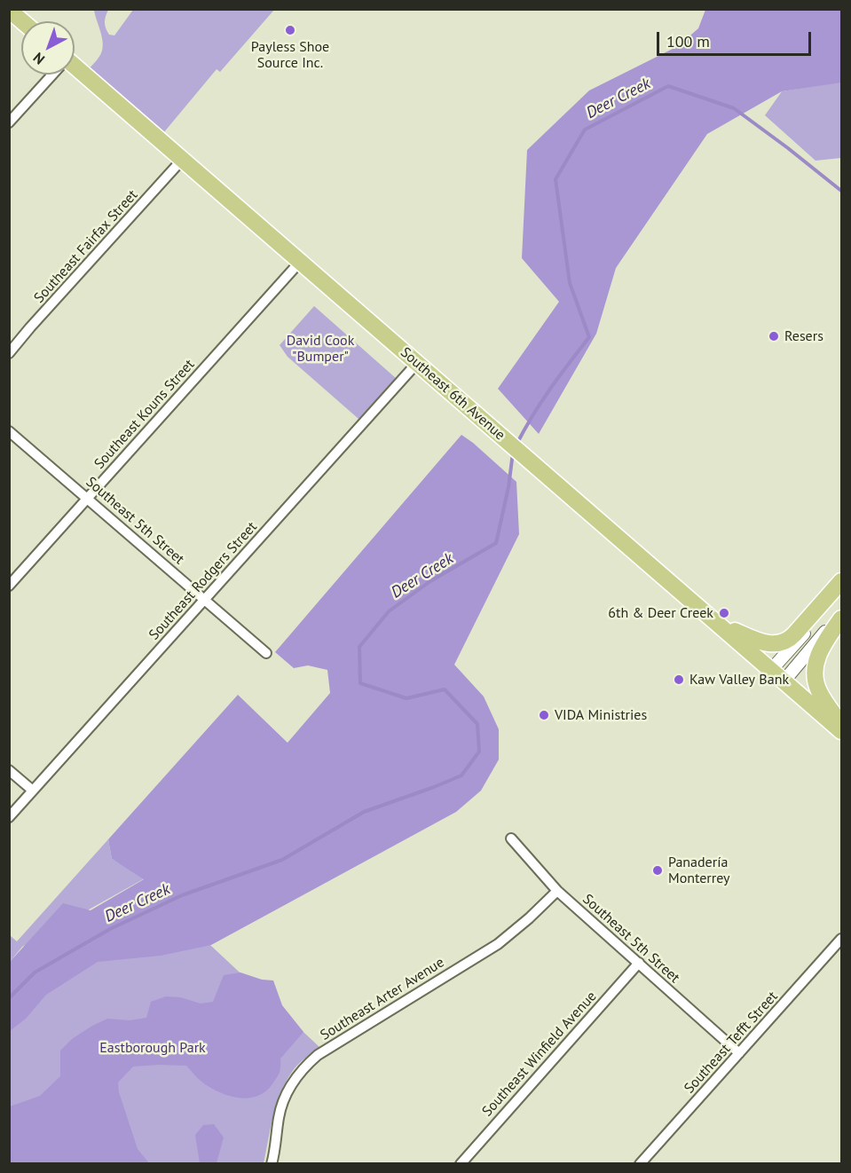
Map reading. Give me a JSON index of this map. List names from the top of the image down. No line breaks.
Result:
{"streets":{"main road":["Southeast 6th Avenue"],"street":["Southeast Fairfax Street","Southeast Kouns Street","Southeast 5th Street","Southeast Rodgers Street","Southeast Arter Avenue","Southeast Tefft Street","Southeast Winfield Avenue"]},"crossings":[["Southeast Fairfax Street","Southeast 6th Avenue"],["Southeast 6th Avenue","Southeast Kouns Street"],["Southeast 6th Avenue","Southeast Rodgers Street"],["Southeast Kouns Street","Southeast 5th Street"],["Southeast 5th Street","Southeast Rodgers Street"],["Southeast 5th Street","Southeast Arter Avenue"],["Southeast 5th Street","Southeast Tefft Street"],["Southeast 5th Street","Southeast Winfield Avenue"]],"water":["Deer Creek"],"parks":["David Cook \"Bumper\"","Eastborough Park"],"places":["Payless Shoe Source Inc.","Resers","6th & Deer Creek","Kaw Valley Bank","VIDA Ministries","Panadería Monterrey"],"scale_bar":"100 m","north":"bottom left"}
